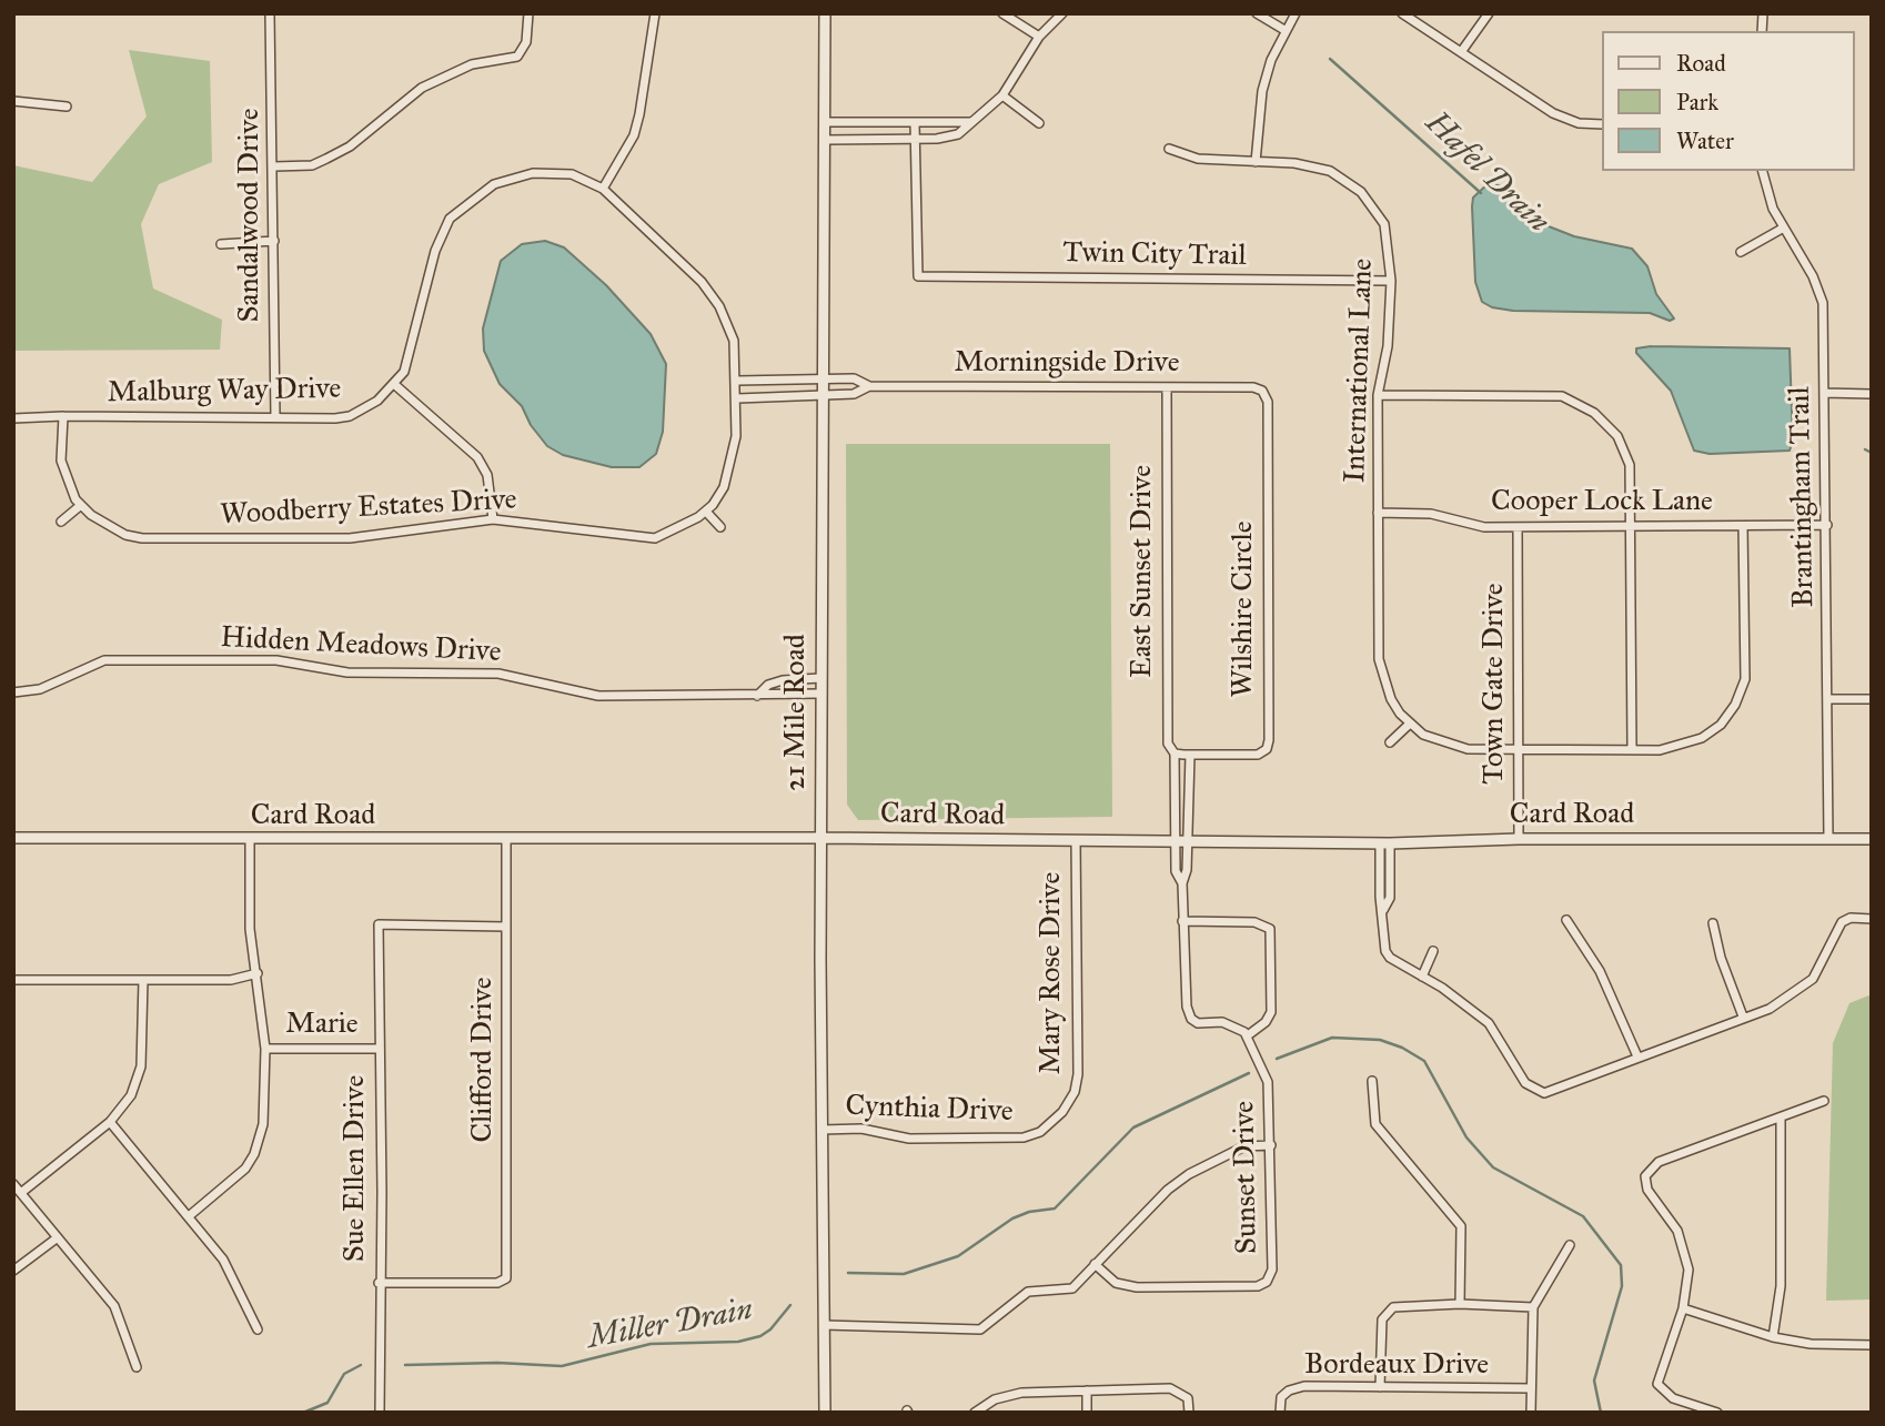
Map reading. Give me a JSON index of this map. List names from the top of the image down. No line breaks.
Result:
{"streets":{"street":["Sandalwood Drive","Twin City Trail","Morningside Drive","International Lane","Malburg Way Drive","Brantingham Trail","Cooper Lock Lane","Woodberry Estates Drive","East Sunset Drive","Wilshire Circle","Hidden Meadows Drive","Town Gate Drive","21 Mile Road","Card Road","Mary Rose Drive","Marie","Clifford Drive","Cynthia Drive","Sue Ellen Drive","Sunset Drive","Bordeaux Drive"]},"crossings":[["Sandalwood Drive","Malburg Way Drive"],["Twin City Trail","International Lane"],["Morningside Drive","Woodberry Estates Drive"],["Morningside Drive","East Sunset Drive"],["Morningside Drive","Wilshire Circle"],["Morningside Drive","21 Mile Road"],["International Lane","Cooper Lock Lane"],["International Lane","Town Gate Drive"],["Malburg Way Drive","Woodberry Estates Drive"],["Brantingham Trail","Cooper Lock Lane"],["Brantingham Trail","Card Road"],["Cooper Lock Lane","Town Gate Drive"],["East Sunset Drive","Card Road"],["Hidden Meadows Drive","21 Mile Road"],["Town Gate Drive","Card Road"],["21 Mile Road","Card Road"],["21 Mile Road","Cynthia Drive"],["Card Road","Mary Rose Drive"],["Card Road","Clifford Drive"],["Mary Rose Drive","Cynthia Drive"],["Marie","Sue Ellen Drive"],["Clifford Drive","Sue Ellen Drive"]],"water":["Hafel Drain","Miller Drain"],"legend":["Road","Park","Water"]}
